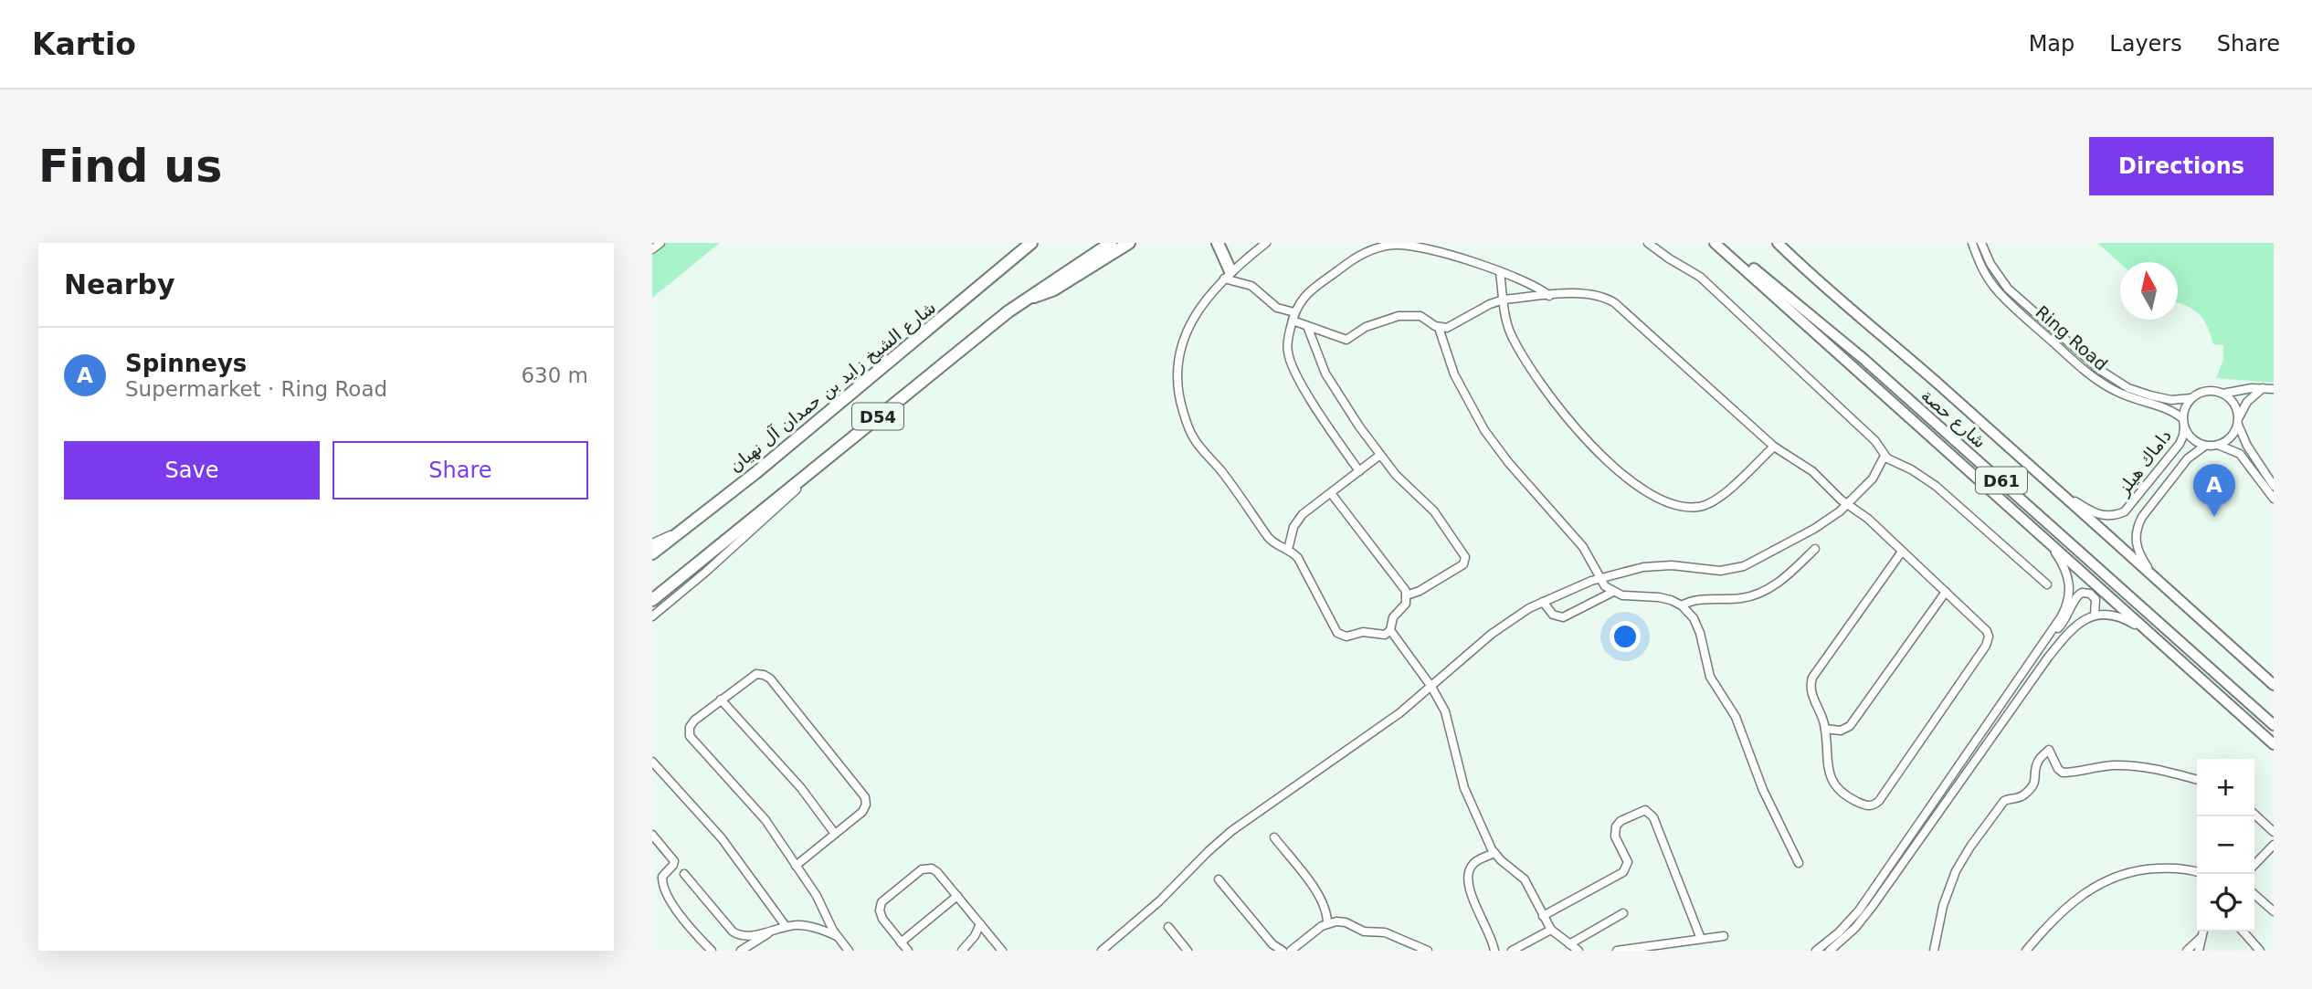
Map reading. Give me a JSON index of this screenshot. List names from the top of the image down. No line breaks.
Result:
{"streets":{"highway":["شارع الشيخ زايد بن حمدان آل نهيان","D54"],"main road":["شارع حصة","D61"],"street":["Ring Road","داماك هيلز"]},"crossings":[["Ring Road","داماك هيلز"],["شارع حصة","داماك هيلز"]],"north":"top","page":{"header":"Kartio","nav":["Map","Layers","Share"],"buttons":["Directions",["Save","Share"]],"title":"Find us","heading":"Nearby","list":[{"mark":"A","name":"Spinneys","note":"Supermarket · Ring Road","value":"630 m"}],"pins":"A","map_buttons":["+","−"]}}
